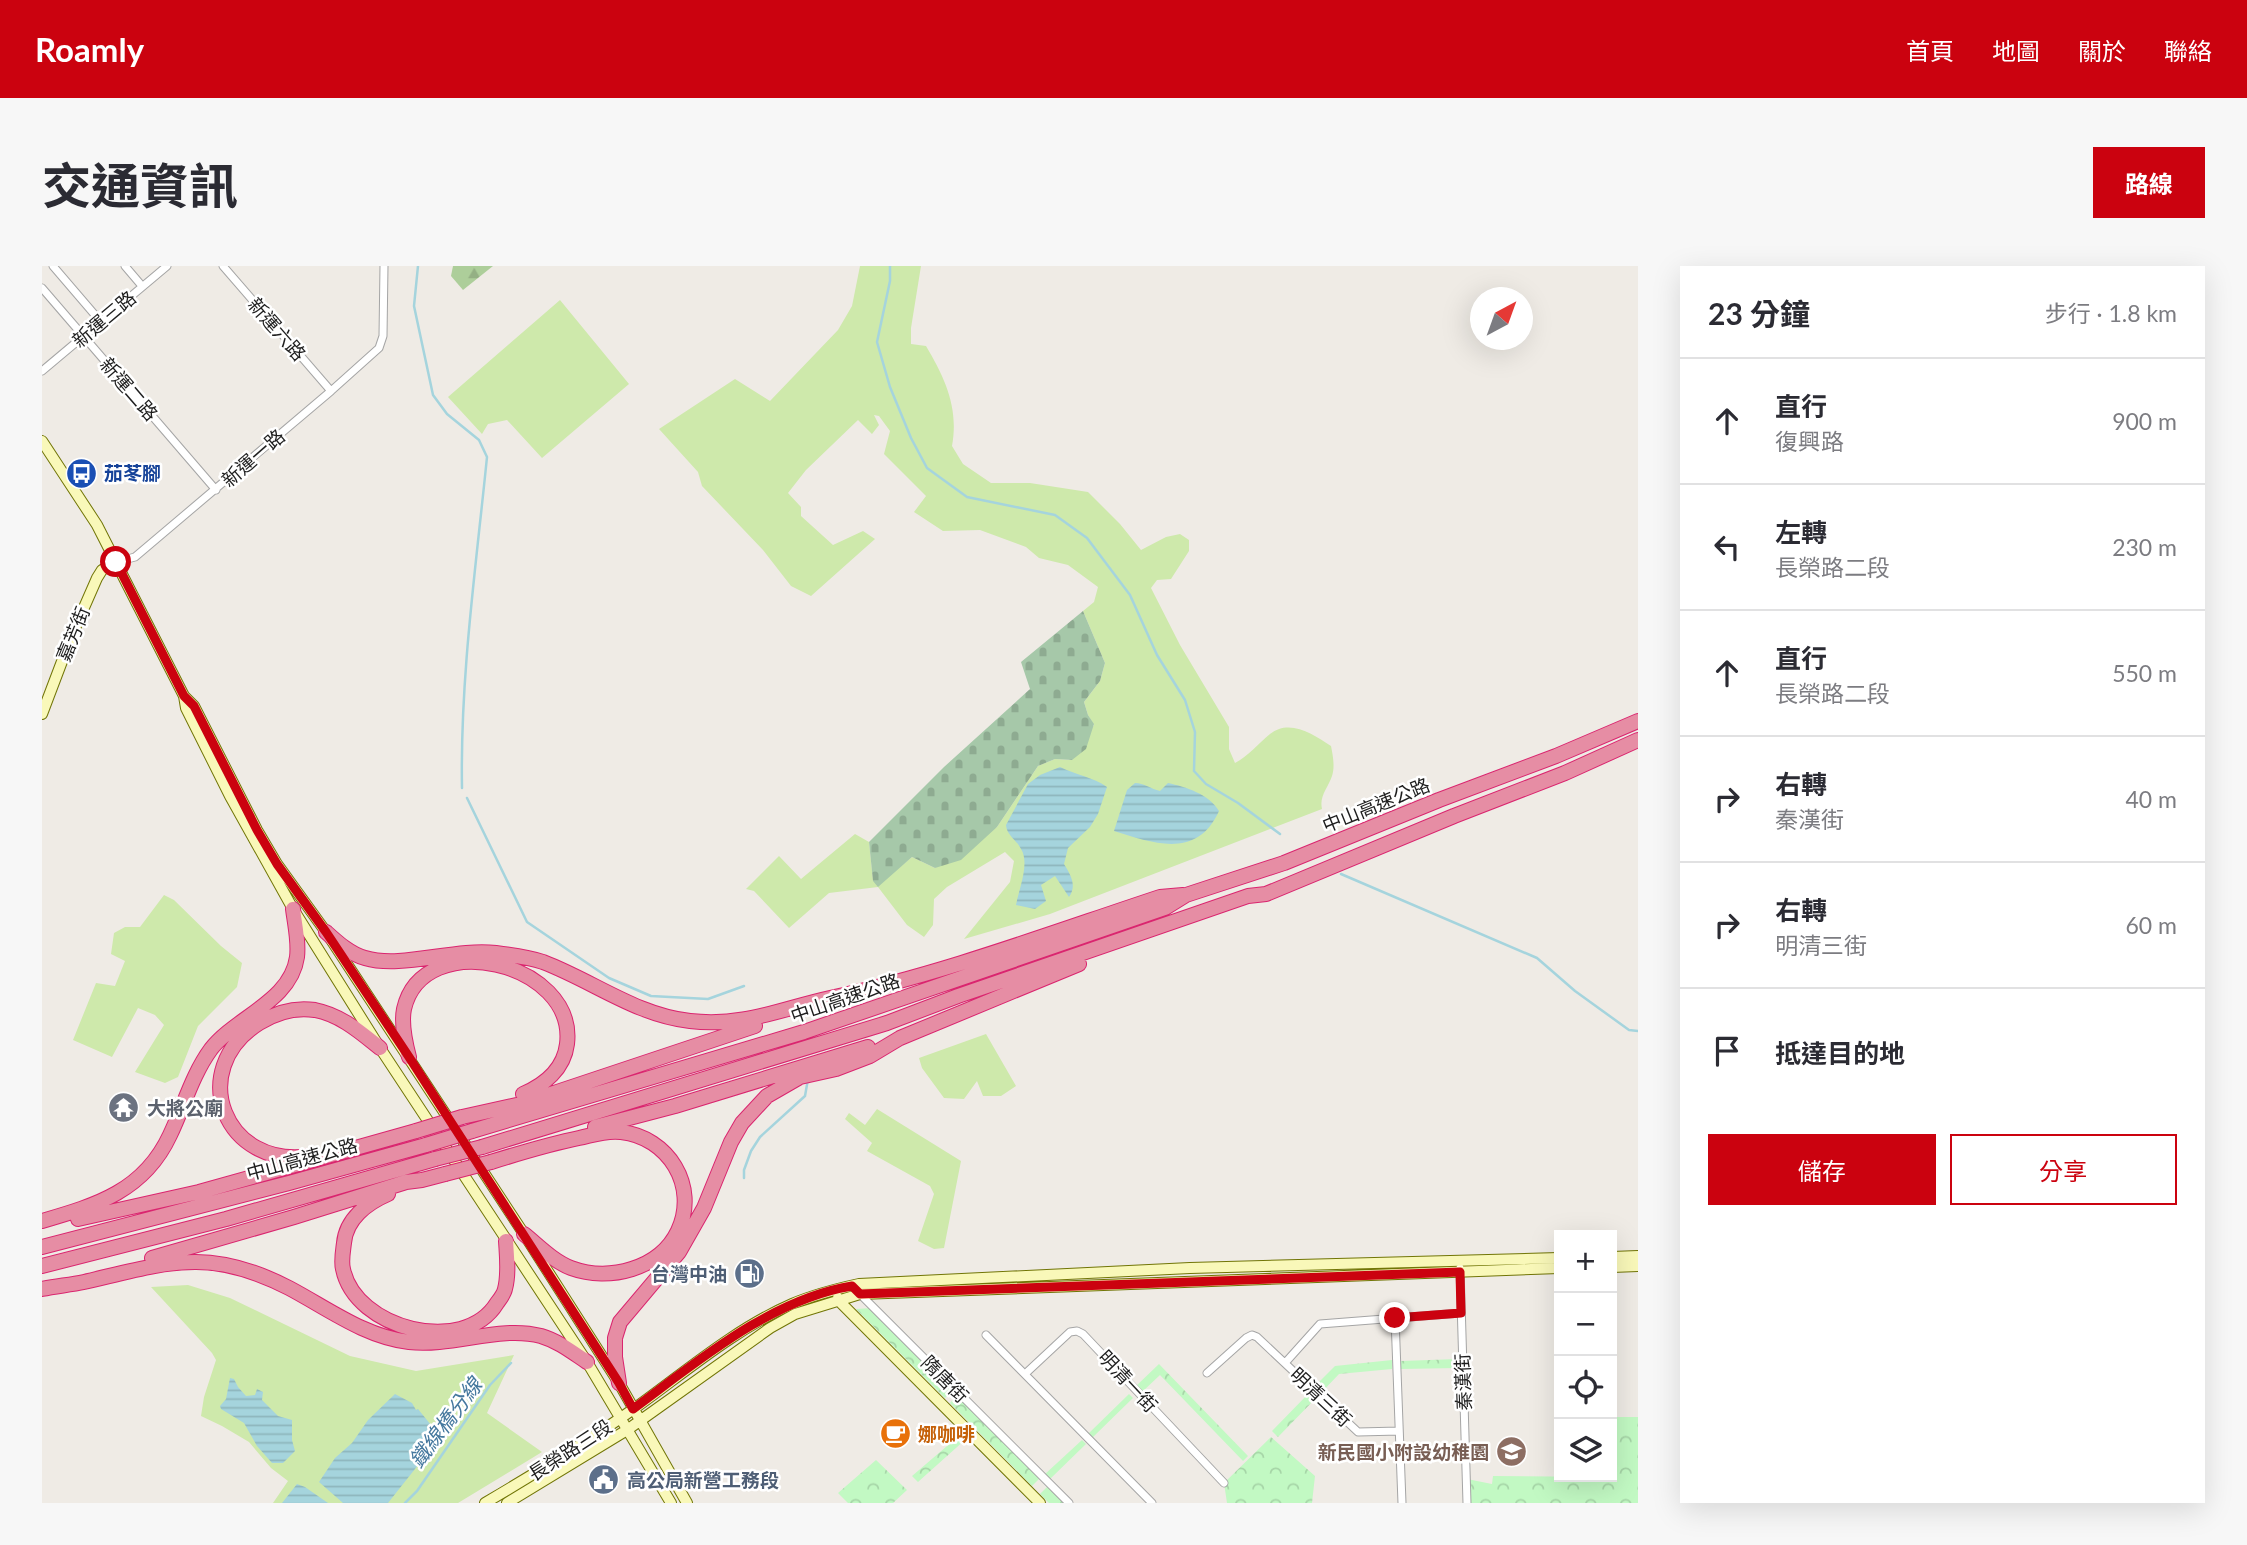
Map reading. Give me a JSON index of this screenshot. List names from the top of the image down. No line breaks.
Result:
{"streets":{"highway":["中山高速公路"],"main road":["嘉芳街","隋唐街","長榮路三段"],"street":["新運三路","新運六路","新運二路","新運一路","明清一街","秦漢街","明清三街"]},"crossings":[["新運三路","新運二路"],["新運六路","新運一路"],["新運二路","新運一路"],["新運一路","嘉芳街"],["隋唐街","長榮路三段"],["秦漢街","明清三街"]],"water":["鐵線橋分線"],"places":{"bus stop":["茄苳腳"],"temple":["大將公廟"],"fuel station":["台灣中油"],"cafe":["娜咖啡"],"school or university":["新民國小附設幼稚園"],"public building":["高公局新營工務段"]},"north":"top right","page":{"header":"Roamly","nav":["首頁","地圖","關於","聯絡"],"title":"交通資訊","buttons":["路線",["儲存","分享"]],"heading":["23 分鐘","步行 · 1.8 km"],"list":[["直行","復興路","900 m"],["左轉","長榮路二段","230 m"],["直行","長榮路二段","550 m"],["右轉","秦漢街","40 m"],["右轉","明清三街","60 m"],"抵達目的地"],"map_buttons":["+","−"]}}
